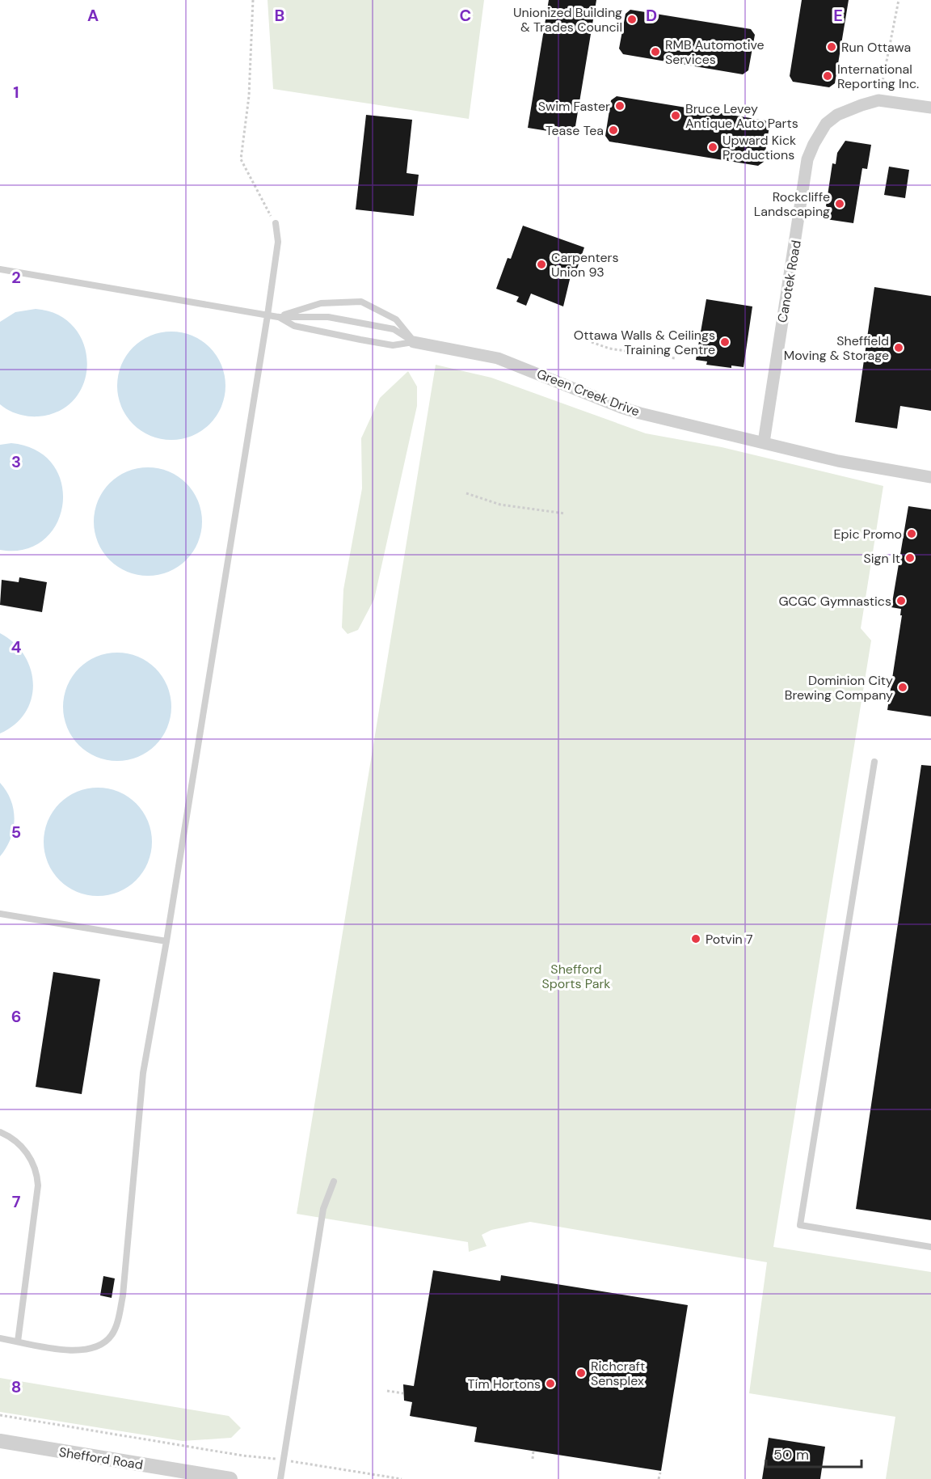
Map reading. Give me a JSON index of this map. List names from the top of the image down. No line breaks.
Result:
{"streets":{"street":["Canotek Road","Green Creek Drive","Shefford Road"]},"crossings":[["Canotek Road","Green Creek Drive"]],"parks":["Shefford Sports Park"],"places":["Unionized Building & Trades Council","Run Ottawa","RMB Automotive Services","International Reporting Inc.","Swim Faster","Bruce Levey Antique Auto Parts","Tease Tea","Upward Kick Productions","Rockcliffe Landscaping","Carpenters Union 93","Ottawa Walls & Ceilings Training Centre","Sheffield Moving & Storage","Epic Promo","Sign It","GCGC Gymnastics","Dominion City Brewing Company","Potvin 7","Richcraft Sensplex","Tim Hortons"],"scale_bar":"50 m","grid":{"columns":["A","B","C","D","E"],"rows":["1","2","3","4","5","6","7","8"]}}
